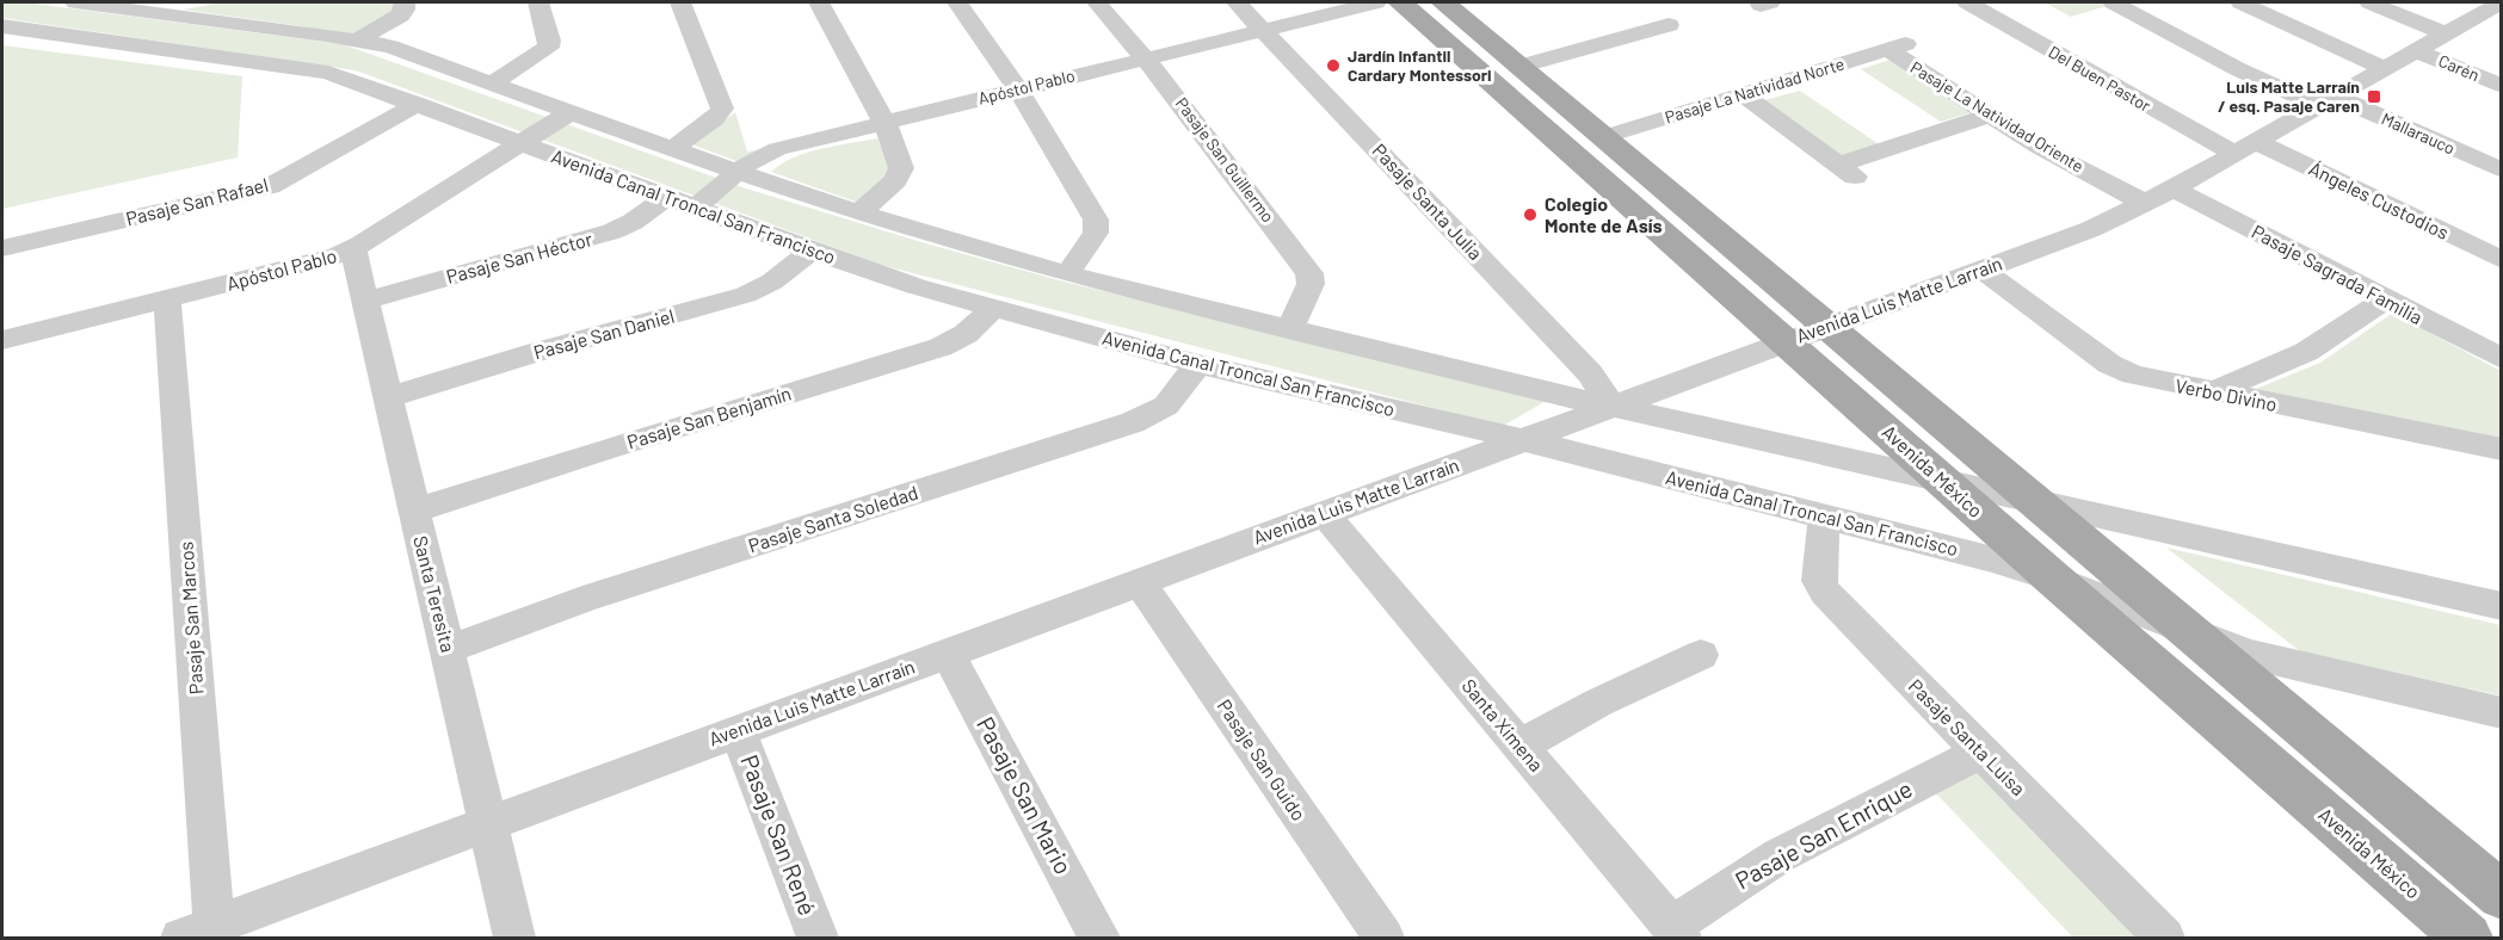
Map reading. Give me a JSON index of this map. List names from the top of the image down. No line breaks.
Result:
{"streets":{"main road":["Avenida México"],"street":["Carén","Del Buen Pastor","Apóstol Pablo","Pasaje La Natividad Norte","Pasaje La Natividad Oriente","Mallarauco","Pasaje San Guillermo","Ángeles Custodios","Pasaje San Rafael","Pasaje Santa Julia","Avenida Canal Troncal San Francisco","Pasaje San Héctor","Pasaje Sagrada Familia","Avenida Luis Matte Larraín","Pasaje San Daniel","Verbo Divino","Pasaje San Benjamín","Pasaje Santa Soledad","Santa Teresita","Pasaje San Marcos","Santa Ximena","Pasaje Santa Luisa","Pasaje San Guido","Pasaje San Mario","Pasaje San René","Pasaje San Enrique"]},"crossings":[["Carén","Avenida Luis Matte Larraín"],["Del Buen Pastor","Ángeles Custodios"],["Del Buen Pastor","Avenida Luis Matte Larraín"],["Apóstol Pablo","Pasaje San Guillermo"],["Apóstol Pablo","Pasaje Santa Julia"],["Apóstol Pablo","Avenida Canal Troncal San Francisco"],["Apóstol Pablo","Santa Teresita"],["Apóstol Pablo","Pasaje San Marcos"],["Pasaje La Natividad Norte","Pasaje La Natividad Oriente"],["Pasaje La Natividad Norte","Avenida México"],["Pasaje La Natividad Oriente","Avenida Luis Matte Larraín"],["Mallarauco","Avenida Luis Matte Larraín"],["Ángeles Custodios","Avenida Luis Matte Larraín"],["Pasaje San Rafael","Avenida Canal Troncal San Francisco"],["Pasaje Santa Julia","Avenida Luis Matte Larraín"],["Avenida Canal Troncal San Francisco","Pasaje San Héctor"],["Avenida Canal Troncal San Francisco","Avenida Luis Matte Larraín"],["Avenida Canal Troncal San Francisco","Pasaje San Daniel"],["Avenida Canal Troncal San Francisco","Pasaje San Benjamín"],["Avenida Canal Troncal San Francisco","Avenida México"],["Avenida Canal Troncal San Francisco","Pasaje Santa Soledad"],["Avenida Canal Troncal San Francisco","Pasaje Santa Luisa"],["Pasaje San Héctor","Santa Teresita"],["Pasaje Sagrada Familia","Avenida Luis Matte Larraín"],["Avenida Luis Matte Larraín","Verbo Divino"],["Avenida Luis Matte Larraín","Avenida México"],["Avenida Luis Matte Larraín","Santa Teresita"],["Avenida Luis Matte Larraín","Pasaje San Marcos"],["Avenida Luis Matte Larraín","Santa Ximena"],["Avenida Luis Matte Larraín","Pasaje San Guido"],["Avenida Luis Matte Larraín","Pasaje San Mario"],["Avenida Luis Matte Larraín","Pasaje San René"],["Pasaje San Daniel","Santa Teresita"],["Pasaje San Benjamín","Santa Teresita"],["Pasaje Santa Soledad","Santa Teresita"],["Santa Ximena","Pasaje San Enrique"],["Pasaje Santa Luisa","Pasaje San Enrique"]],"places":{"other":["Jardín Infantil Cardary Montessori","Colegio Monte de Asís"],"transit":["Luis Matte Larraín / esq. Pasaje Caren"]}}
